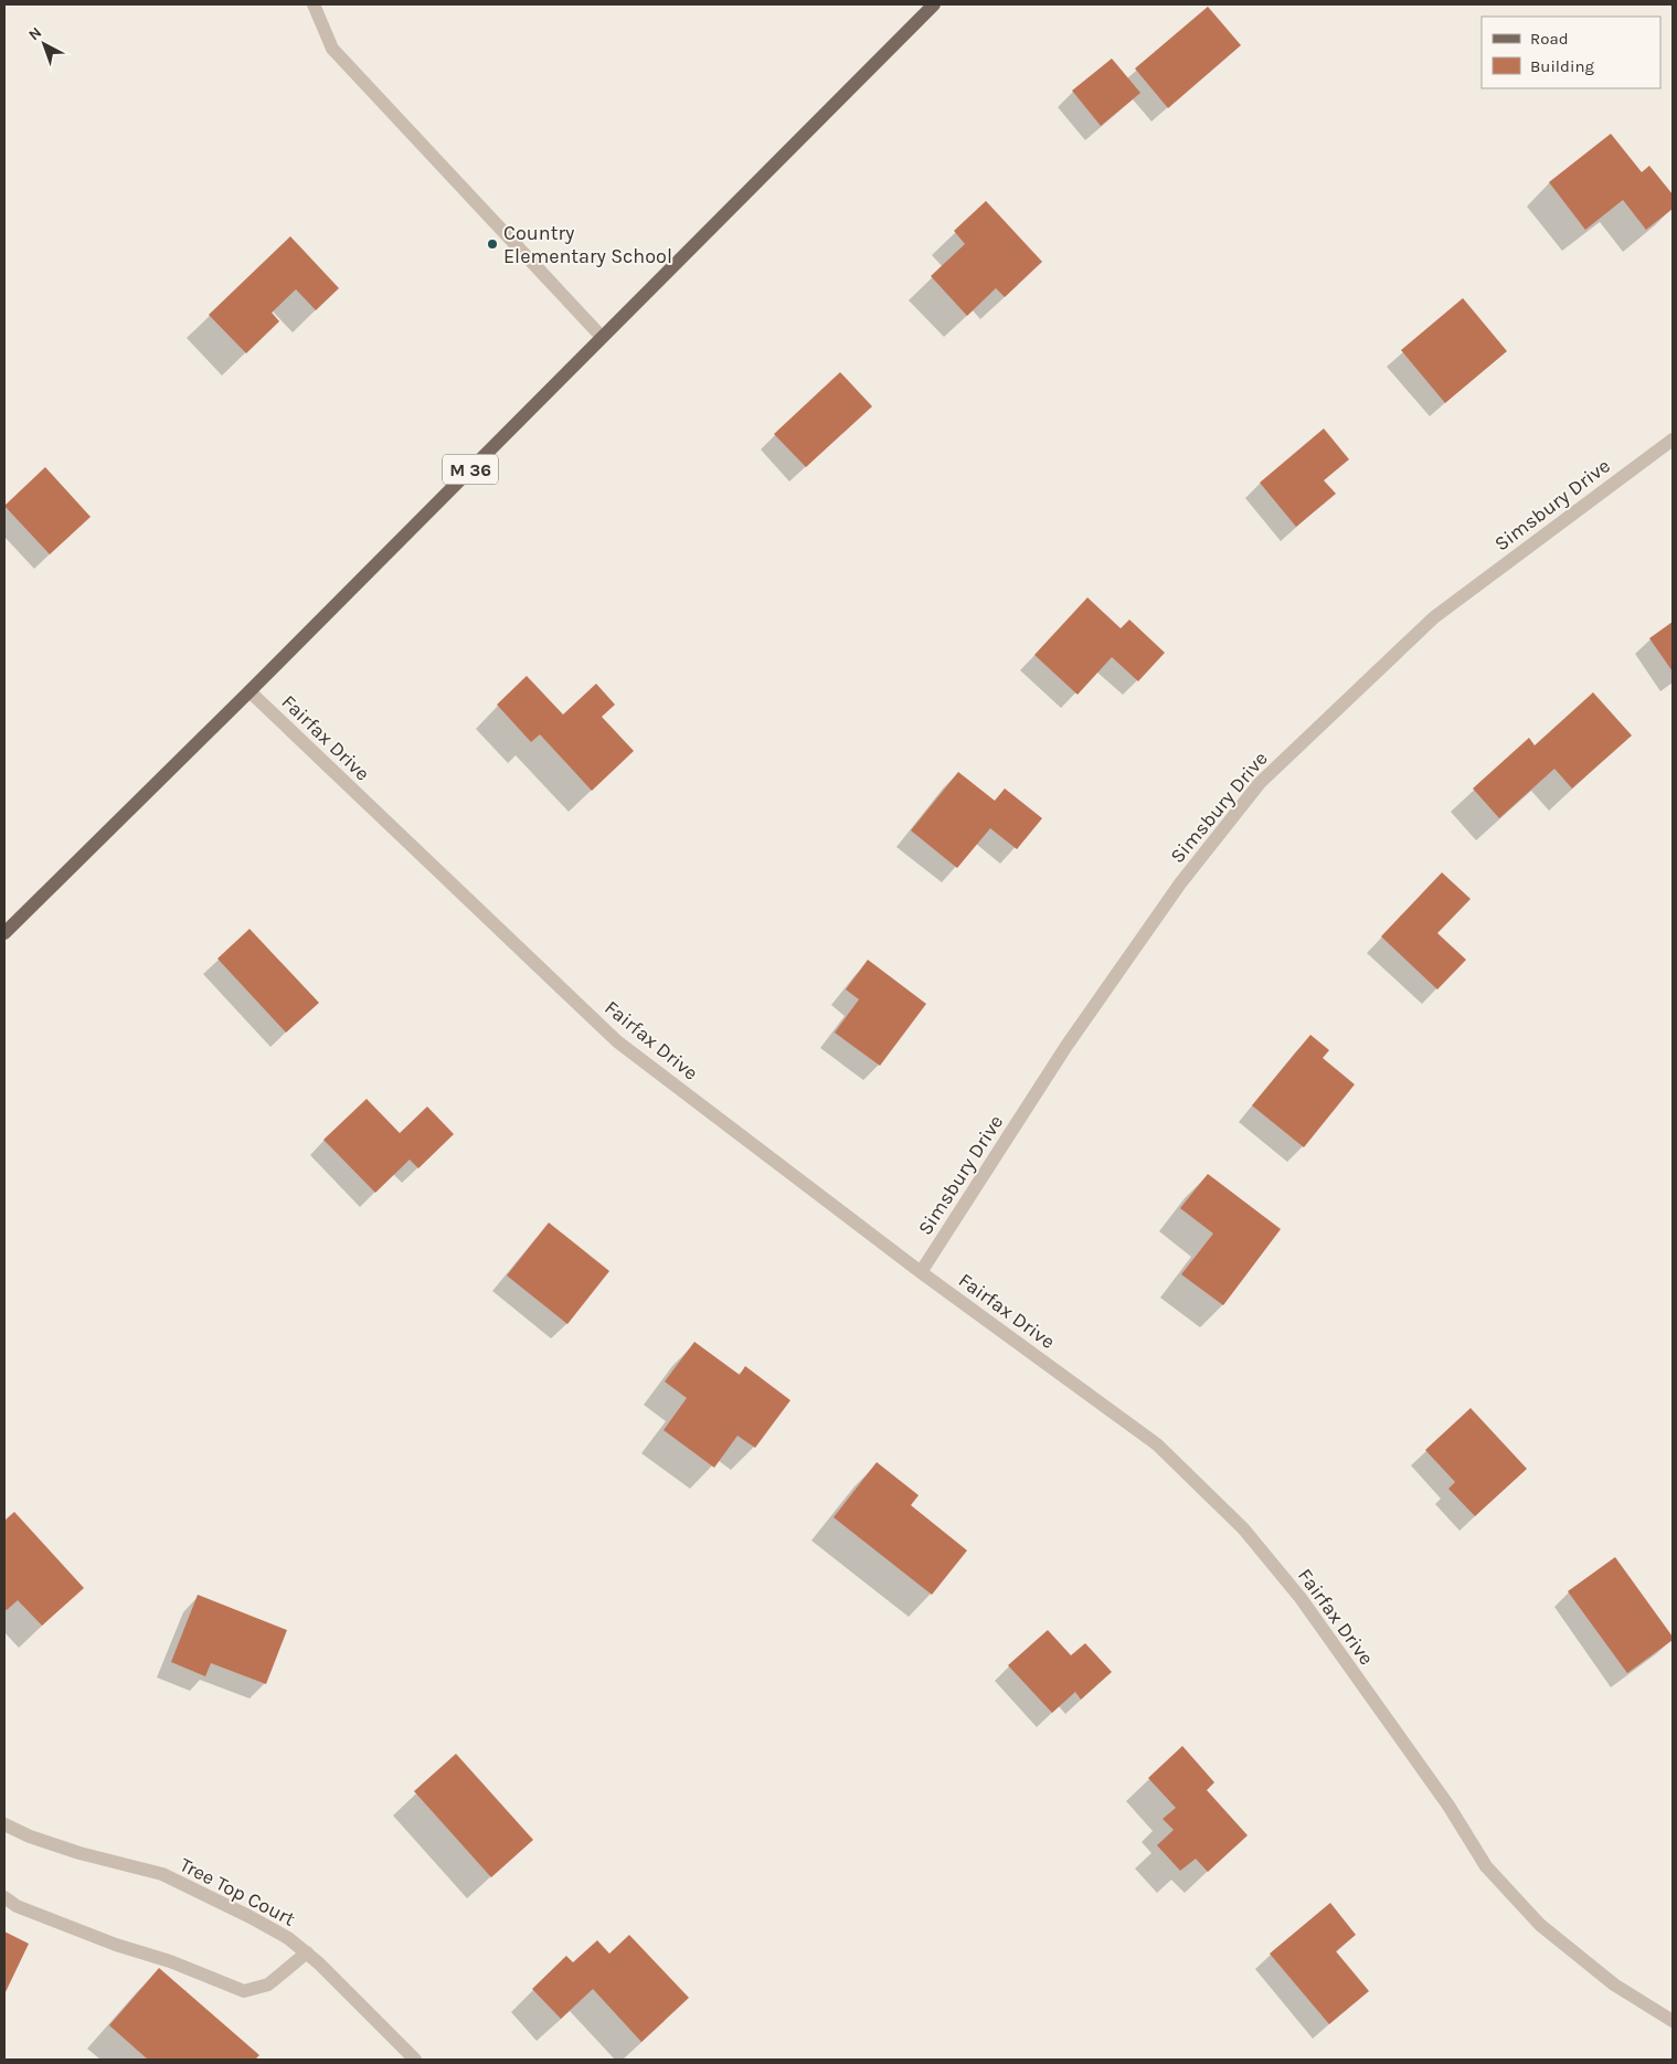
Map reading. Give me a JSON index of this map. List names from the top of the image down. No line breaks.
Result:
{"streets":{"main road":["M 36"],"street":["Simsbury Drive","Fairfax Drive","Tree Top Court"]},"crossings":[["M 36","Fairfax Drive"],["Simsbury Drive","Fairfax Drive"]],"places":["Country Elementary School"],"legend":["Road","Building"],"north":"top left"}
